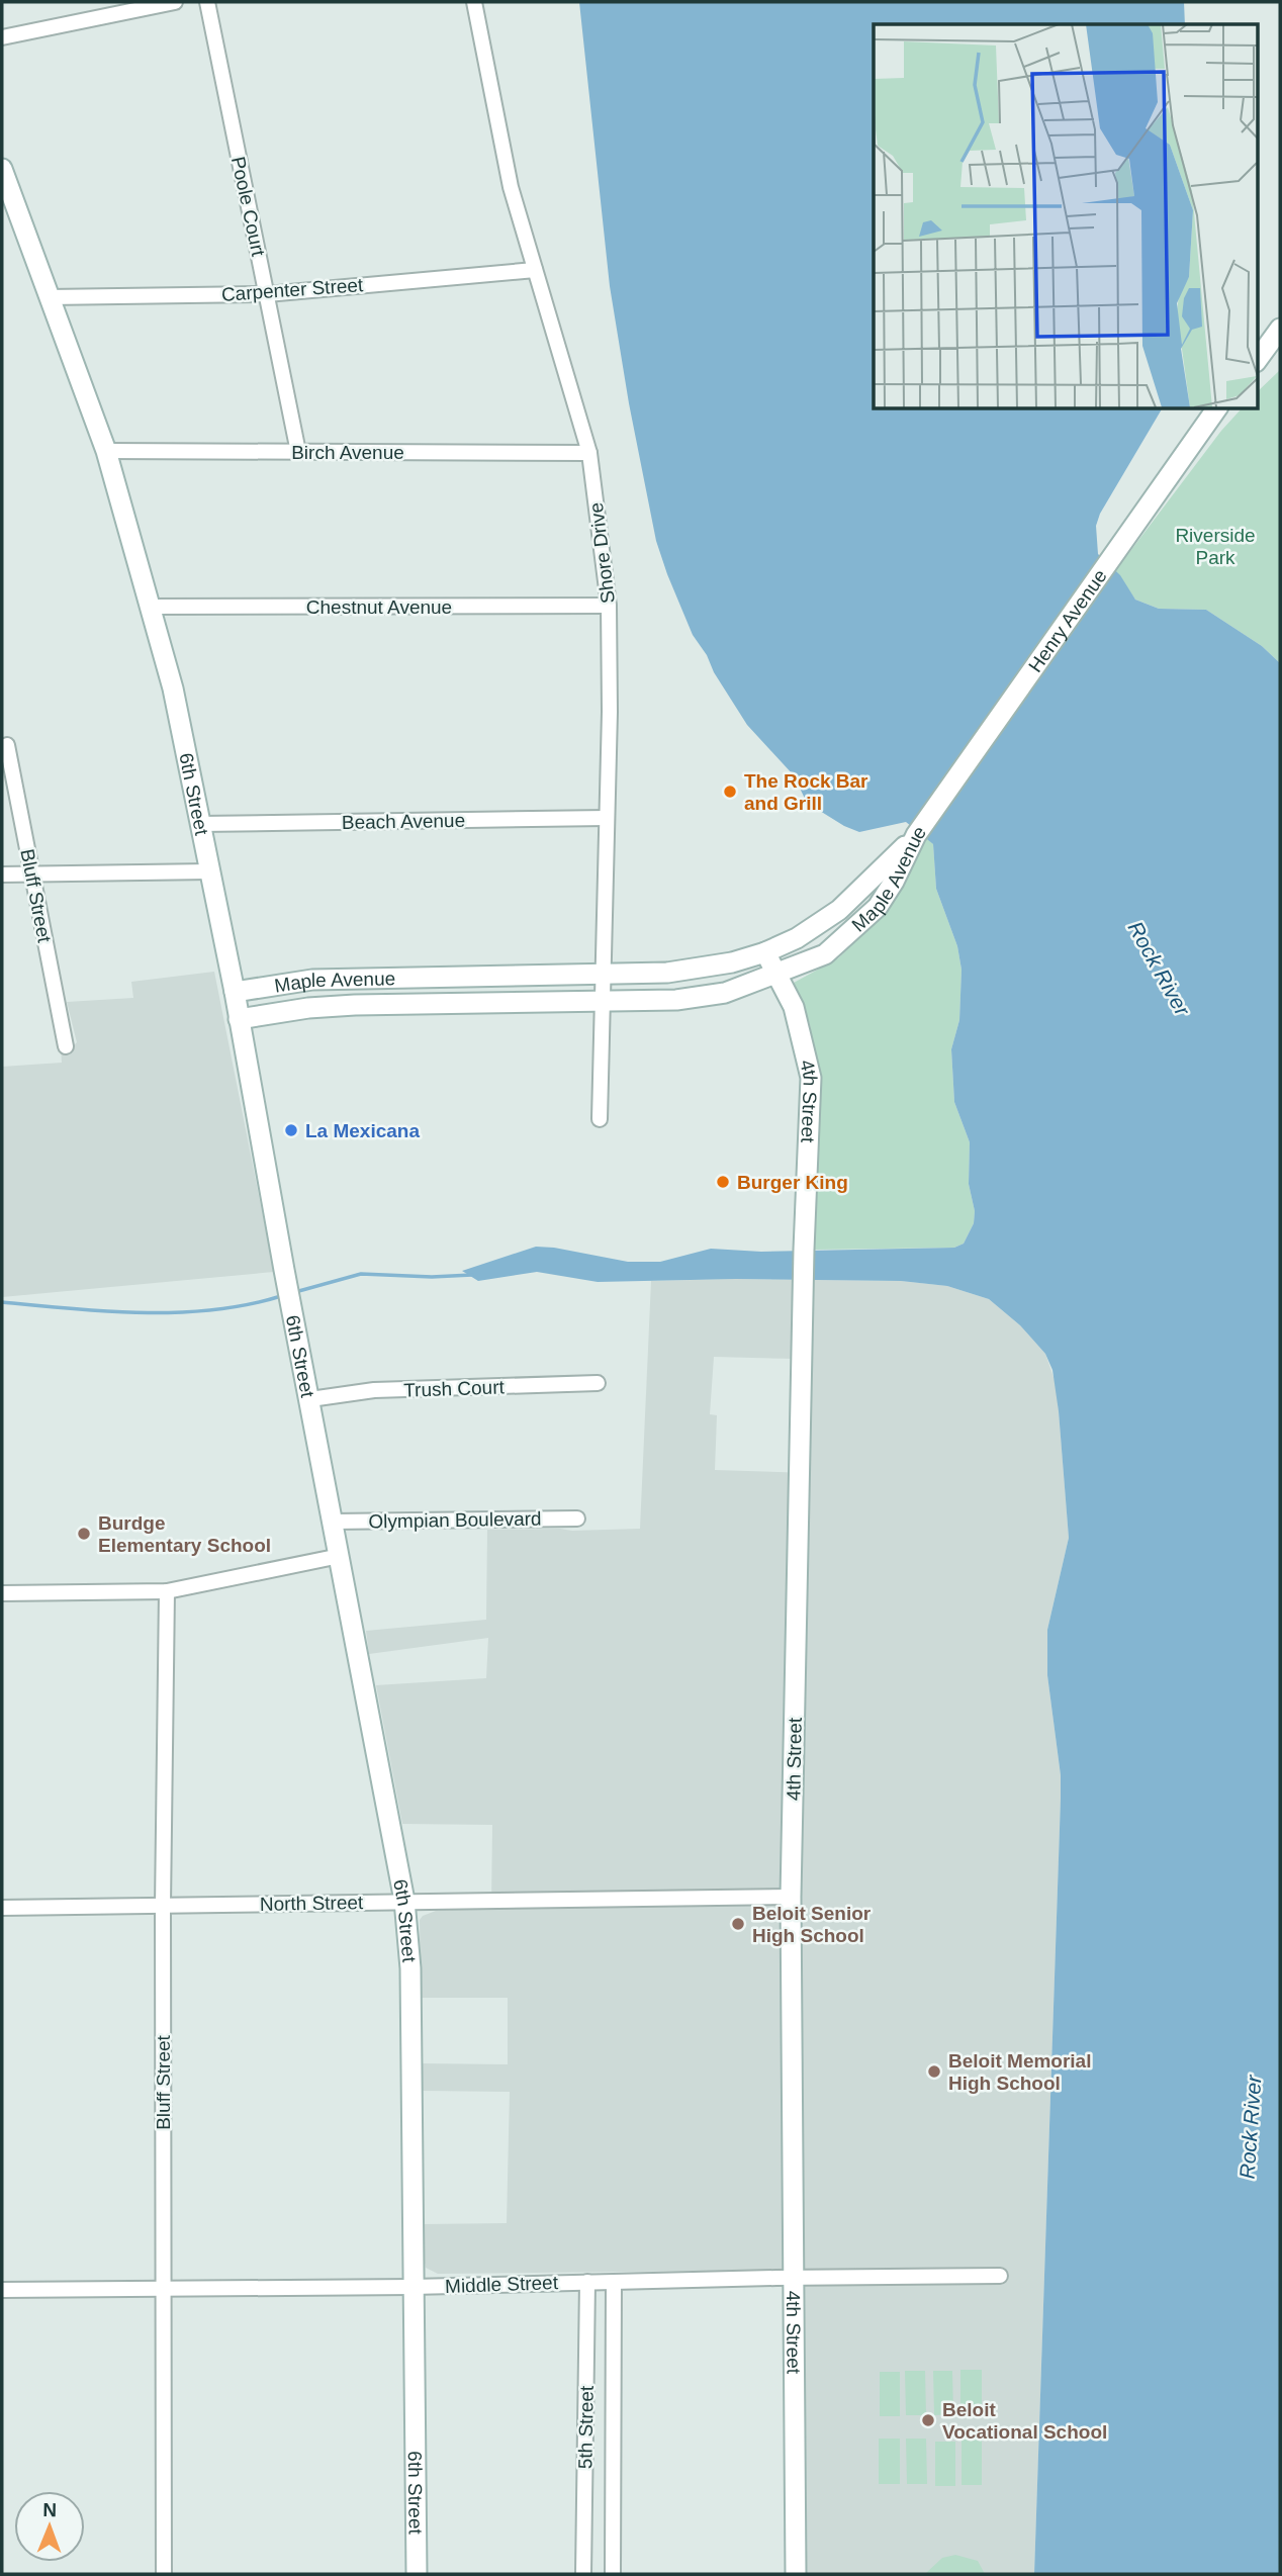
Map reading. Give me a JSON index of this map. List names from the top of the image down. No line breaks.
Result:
{"streets":{"street":["Poole Court","Carpenter Street","Birch Avenue","Shore Drive","Chestnut Avenue","Henry Avenue","6th Street","Beach Avenue","Maple Avenue","Bluff Street","4th Street","Trush Court","Olympian Boulevard","North Street","Middle Street","5th Street"]},"crossings":[["Poole Court","Carpenter Street"],["Poole Court","Birch Avenue"],["Carpenter Street","Shore Drive"],["Carpenter Street","6th Street"],["Birch Avenue","Shore Drive"],["Birch Avenue","6th Street"],["Shore Drive","Chestnut Avenue"],["Shore Drive","Beach Avenue"],["Shore Drive","Maple Avenue"],["Chestnut Avenue","6th Street"],["Henry Avenue","Maple Avenue"],["6th Street","Beach Avenue"],["6th Street","Maple Avenue"],["6th Street","Trush Court"],["6th Street","Olympian Boulevard"],["6th Street","North Street"],["6th Street","Middle Street"],["Maple Avenue","4th Street"],["Bluff Street","North Street"],["Bluff Street","Middle Street"],["4th Street","North Street"],["4th Street","Middle Street"],["Middle Street","5th Street"]],"water":["Rock River"],"parks":["Riverside Park"],"places":["The Rock Bar and Grill","La Mexicana","Burger King","Burdge Elementary School","Beloit Senior High School","Beloit Memorial High School","Beloit Vocational School"],"north":"top"}
